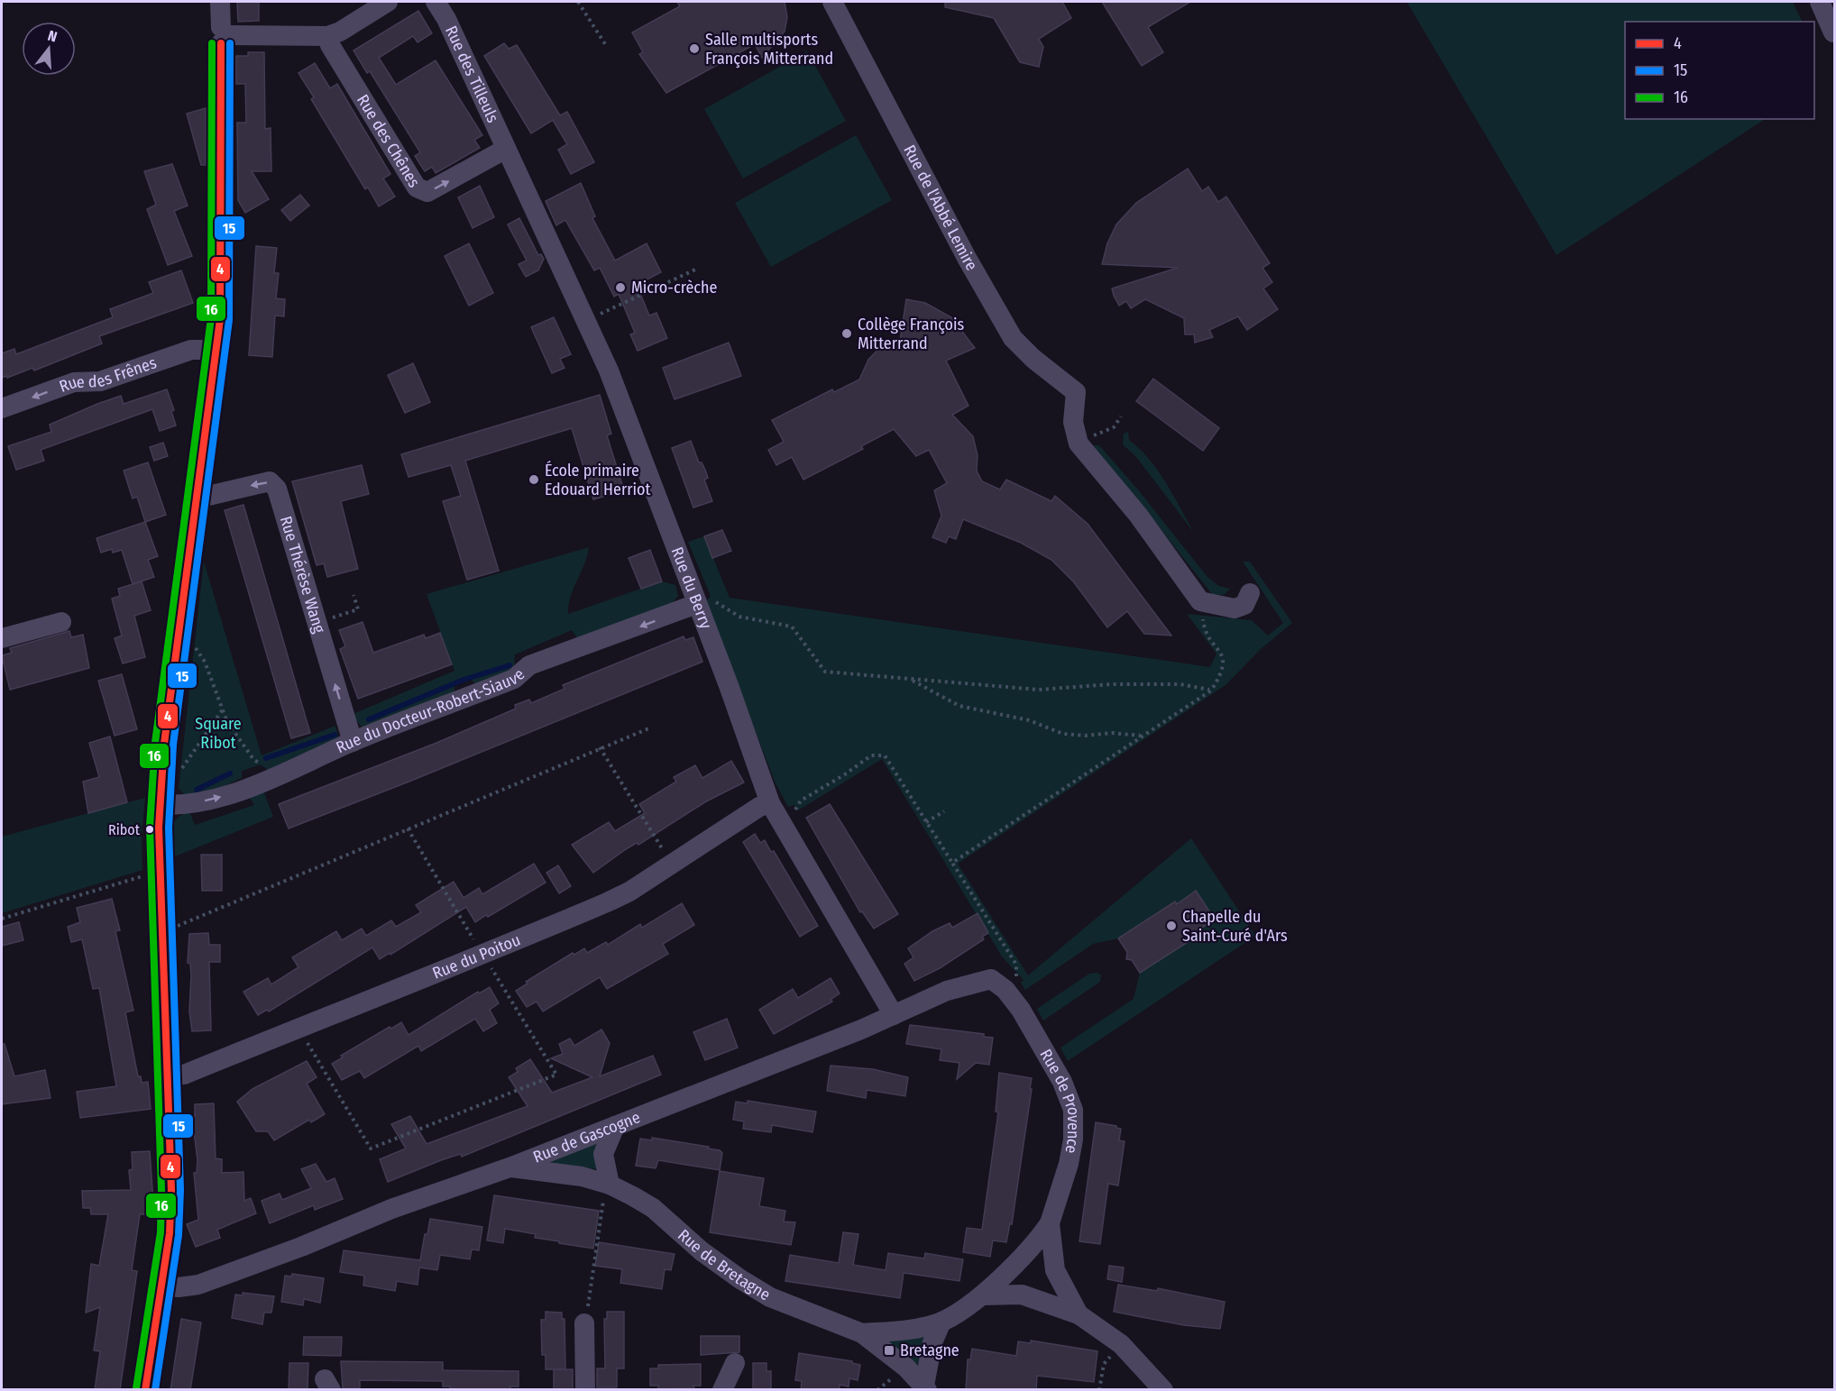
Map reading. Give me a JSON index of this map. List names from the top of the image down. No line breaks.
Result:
{"streets":{"street":["Rue des Tilleuls","Rue des Chênes","Rue de l'Abbé Lemire","Rue des Frênes","Rue Thérèse Wang","Rue du Berry","Rue du Docteur-Robert-Siauve","Rue du Poitou","Rue de Provence","Rue de Gascogne","Rue de Bretagne"]},"crossings":[["Rue des Tilleuls","Rue des Chênes"],["Rue des Tilleuls","Rue du Berry"],["Rue des Chênes","Rue du Berry"],["Rue Thérèse Wang","Rue du Docteur-Robert-Siauve"],["Rue du Berry","Rue du Docteur-Robert-Siauve"],["Rue du Berry","Rue du Poitou"],["Rue du Berry","Rue de Gascogne"],["Rue de Provence","Rue de Gascogne"],["Rue de Gascogne","Rue de Bretagne"]],"one_way":["Rue des Frênes","Rue Thérèse Wang"],"parks":["Square Ribot"],"places":{"other":["Salle multisports François Mitterrand","Micro-crèche","Collège François Mitterrand","École primaire Edouard Herriot","Ribot","Chapelle du Saint-Curé d'Ars"],"transit":["Bretagne"]},"lines":["transit line 4","transit line 15","transit line 16"],"legend":["4","15","16"],"north":"top"}
